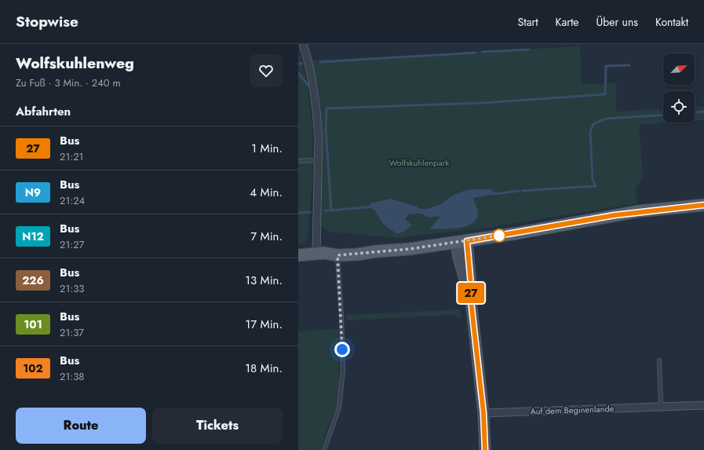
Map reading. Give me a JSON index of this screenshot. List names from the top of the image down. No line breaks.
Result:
{"streets":{"street":["Auf dem Beginenlande"]},"parks":["Wolfskuhlenpark"],"lines":["bus line 27"],"north":"top right","page":{"header":"Stopwise","nav":["Start","Karte","Über uns","Kontakt"],"heading":[["Wolfskuhlenweg","Zu Fuß · 3 Min. · 240 m"],"Abfahrten"],"on_map":"27","list":[{"mark":"27","name":"Bus","note":"21:21","value":"1 Min."},{"mark":"N9","name":"Bus","note":"21:24","value":"4 Min."},{"mark":"N12","name":"Bus","note":"21:27","value":"7 Min."},{"mark":"226","name":"Bus","note":"21:33","value":"13 Min."},{"mark":"101","name":"Bus","note":"21:37","value":"17 Min."},{"mark":"102","name":"Bus","note":"21:38","value":"18 Min."}],"buttons":["Route","Tickets"]}}
